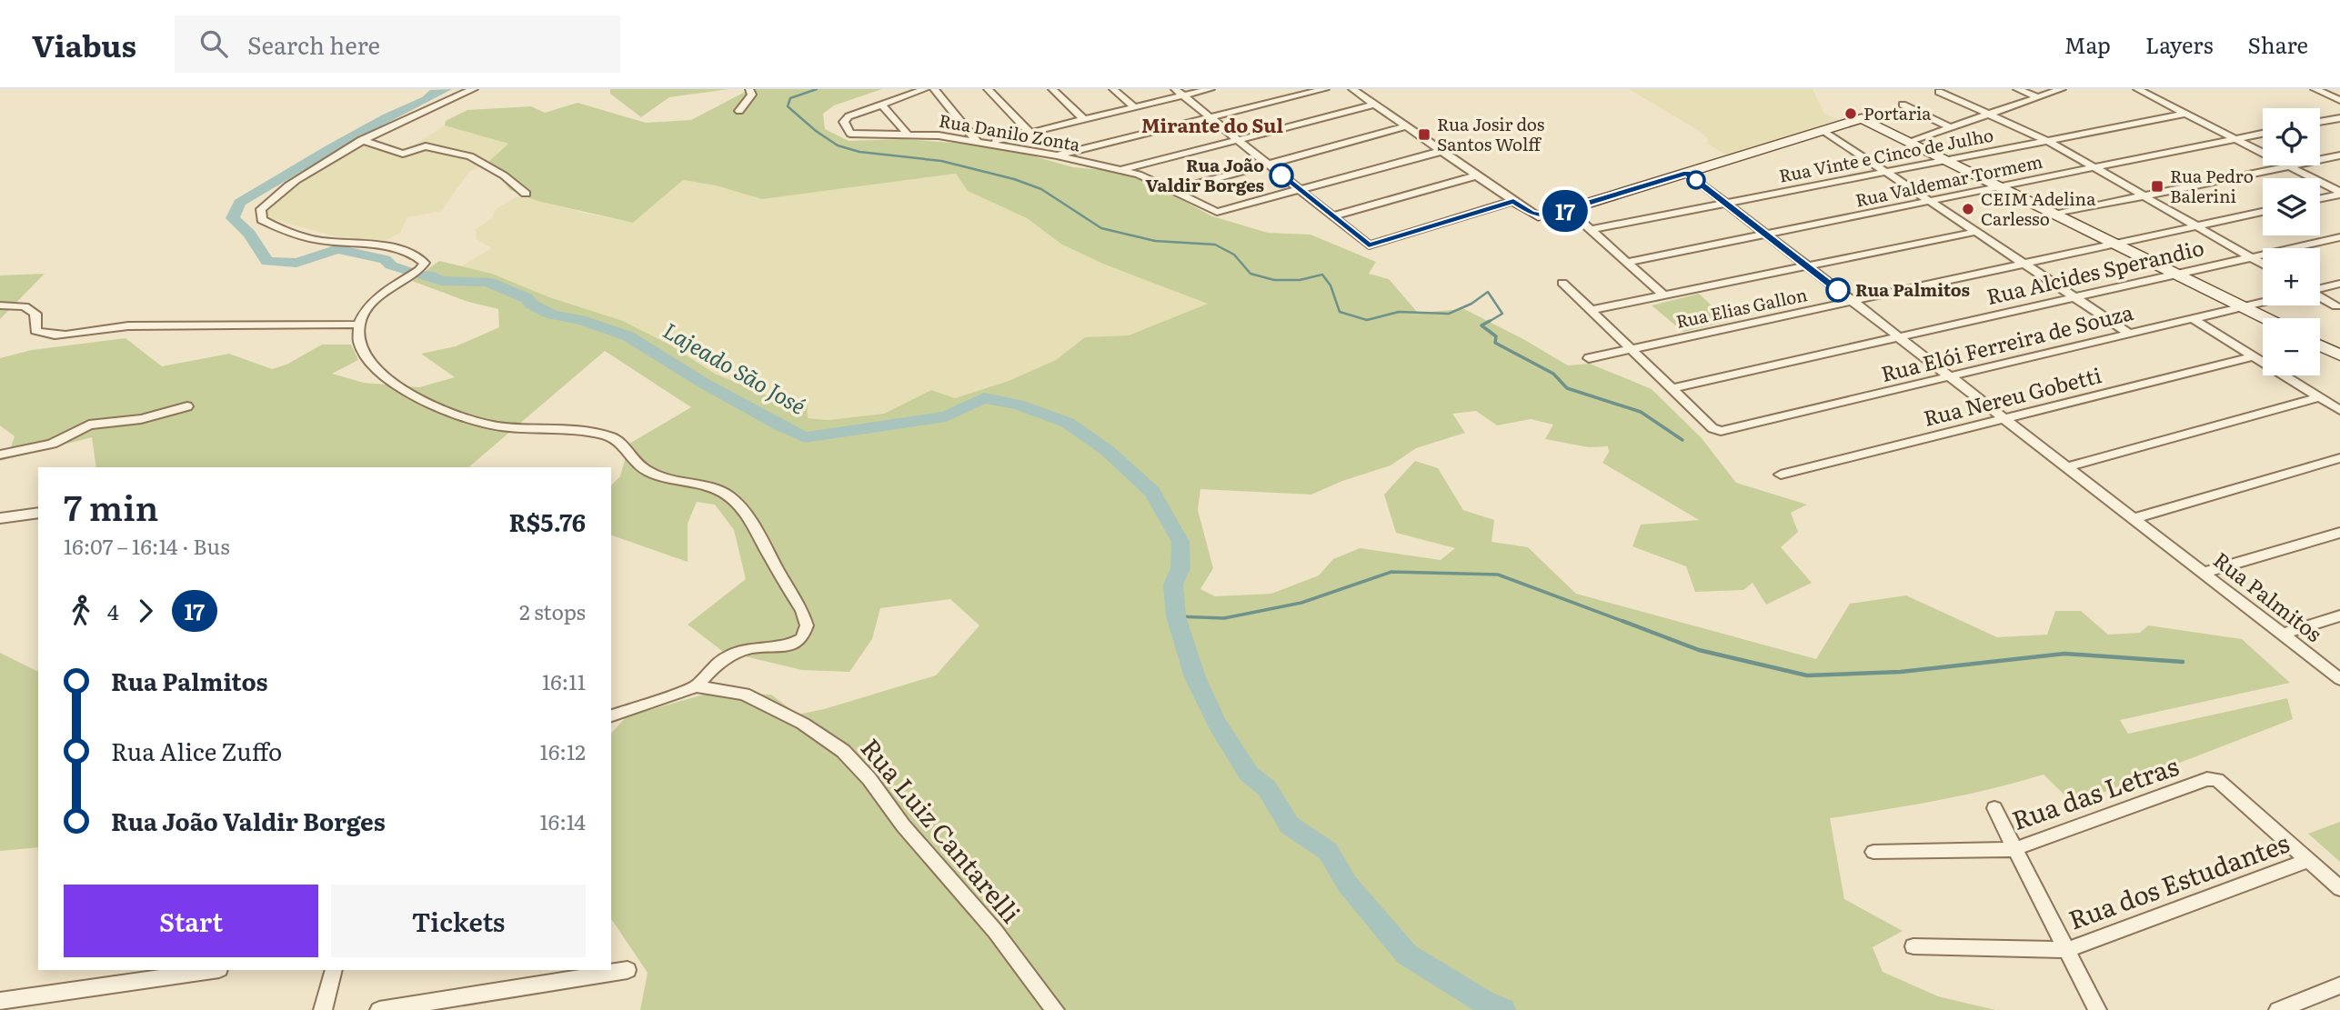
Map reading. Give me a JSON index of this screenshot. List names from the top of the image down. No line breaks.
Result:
{"streets":{"street":["Rua Danilo Zonta","Rua Vinte e Cinco de Julho","Rua Valdemar Tormem","Rua Alcides Sperandio","Rua Elias Gallon","Rua Elói Ferreira de Souza","Rua Nereu Gobetti","Rua Palmitos","Rua das Letras","Rua Luiz Cantarelli","Rua dos Estudantes"]},"crossings":[["Rua Vinte e Cinco de Julho","Rua Palmitos"],["Rua Valdemar Tormem","Rua Palmitos"],["Rua Alcides Sperandio","Rua Elói Ferreira de Souza"],["Rua Alcides Sperandio","Rua Palmitos"],["Rua Elias Gallon","Rua Palmitos"],["Rua Elói Ferreira de Souza","Rua Palmitos"],["Rua Nereu Gobetti","Rua Palmitos"],["Rua das Letras","Rua dos Estudantes"]],"districts":["Mirante do Sul"],"water":["Lajeado São José"],"places":{"other":["Portaria","Rua João Valdir Borges","CEIM Adelina Carlesso","Rua Palmitos"],"transit":["Rua Josir dos Santos Wolff","Rua Pedro Balerini"]},"lines":["bus line 17"],"page":{"header":"Viabus","search":"Search here","nav":["Map","Layers","Share"],"on_map":"17","map_buttons":["+","−"],"heading":["7 min","16:07 – 16:14 · Bus","R$5.76"],"legs":["4","17","2 stops"],"list":[{"name":"Rua Palmitos","value":"16:11"},{"name":"Rua Alice Zuffo","value":"16:12"},{"name":"Rua João Valdir Borges","value":"16:14"}],"buttons":["Start","Tickets"]}}
